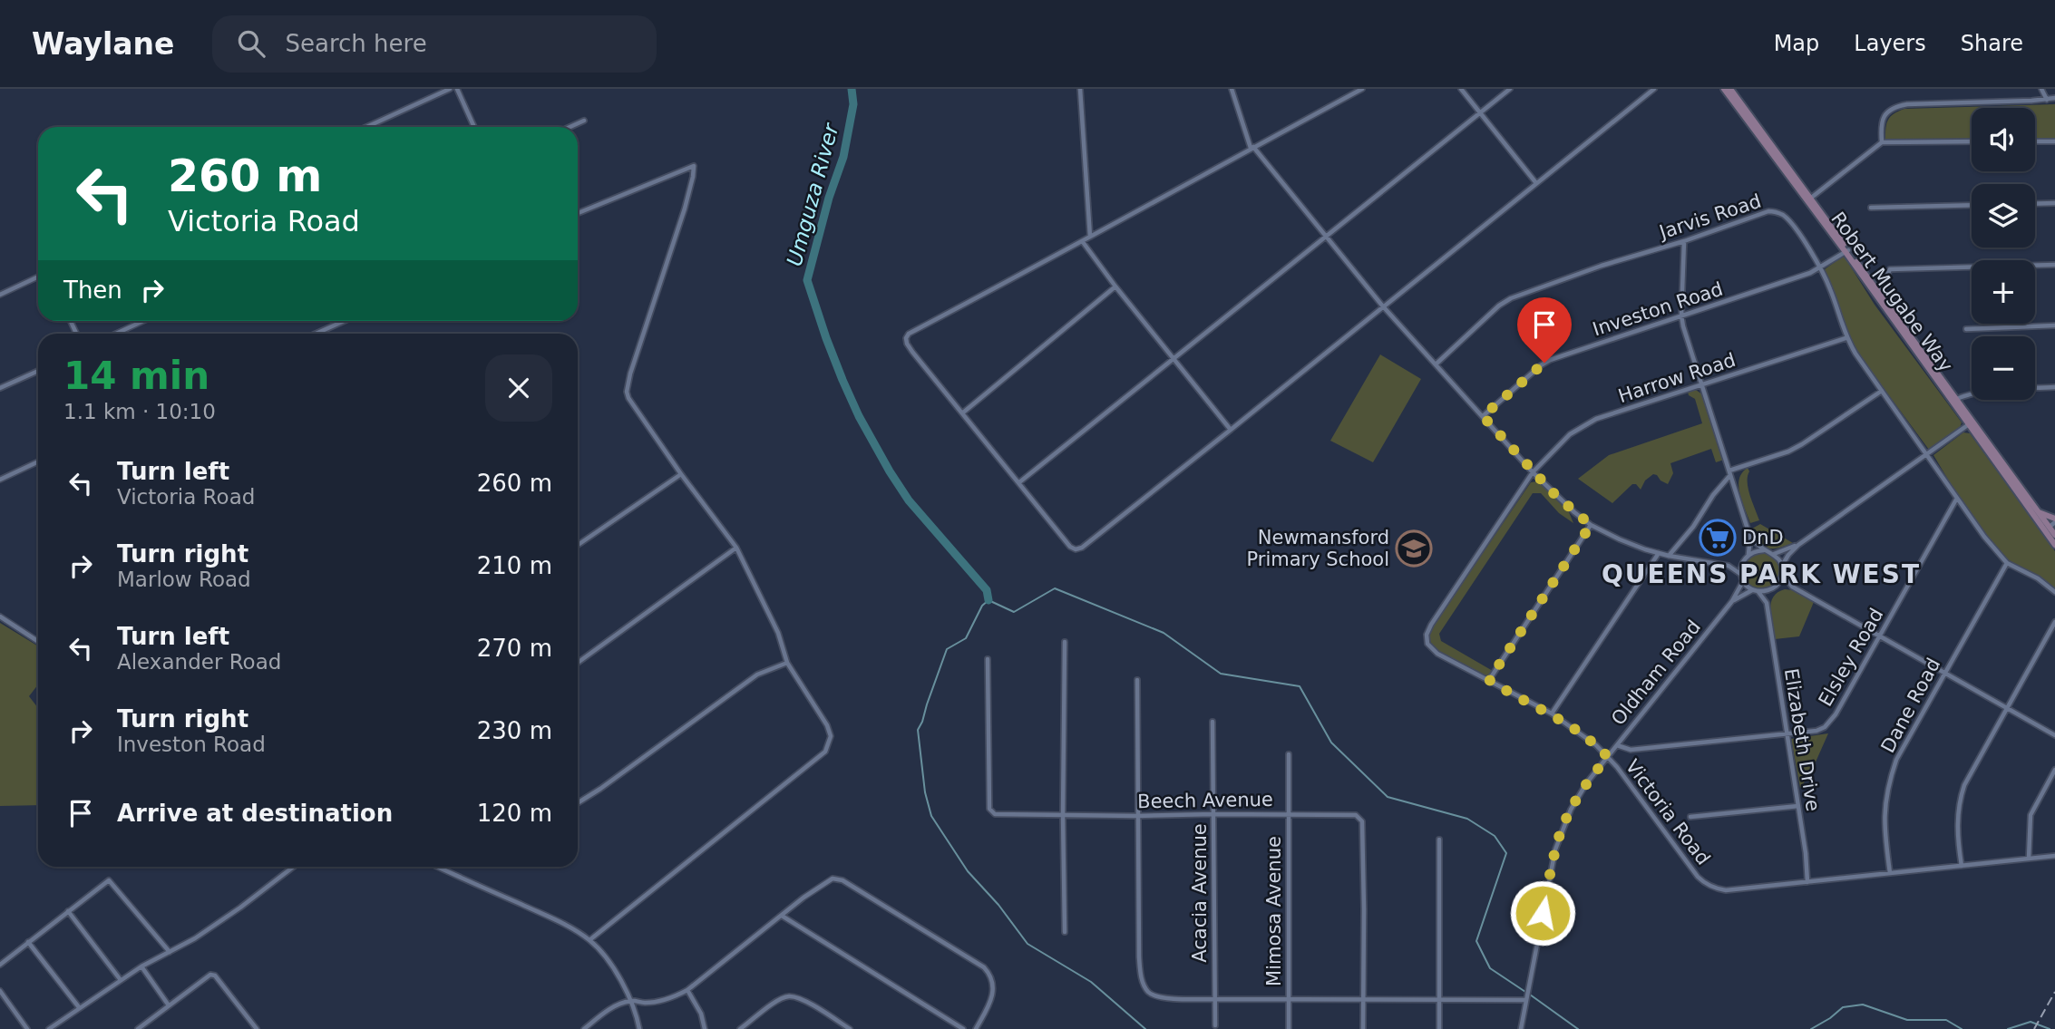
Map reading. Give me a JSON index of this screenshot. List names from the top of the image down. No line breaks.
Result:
{"streets":{"main road":["Robert Mugabe Way"],"street":["Jarvis Road","Investon Road","Harrow Road","Elsley Road","Oldham Road","Dane Road","Elizabeth Drive","Beech Avenue","Victoria Road","Acacia Avenue","Mimosa Avenue"]},"crossings":[["Jarvis Road","Investon Road"],["Jarvis Road","Harrow Road"],["Jarvis Road","Elsley Road"],["Jarvis Road","Dane Road"],["Robert Mugabe Way","Investon Road"],["Harrow Road","Victoria Road"],["Elsley Road","Oldham Road"],["Elsley Road","Elizabeth Drive"],["Oldham Road","Elizabeth Drive"],["Oldham Road","Victoria Road"],["Dane Road","Victoria Road"],["Elizabeth Drive","Victoria Road"],["Beech Avenue","Acacia Avenue"],["Beech Avenue","Mimosa Avenue"]],"districts":["QUEENS PARK WEST"],"water":["Umguza River"],"places":{"supermarket":["DnD"],"school or university":["Newmansford Primary School"]},"page":{"header":"Waylane","search":"Search here","nav":["Map","Layers","Share"],"map_buttons":["+","−"],"turn":["260 m","Victoria Road"],"then":"Then","heading":["14 min","1.1 km · 10:10"],"list":[{"name":"Turn left","note":"Victoria Road","value":"260 m"},{"name":"Turn right","note":"Marlow Road","value":"210 m"},{"name":"Turn left","note":"Alexander Road","value":"270 m"},{"name":"Turn right","note":"Investon Road","value":"230 m"},{"name":"Arrive at destination","value":"120 m"}]}}
